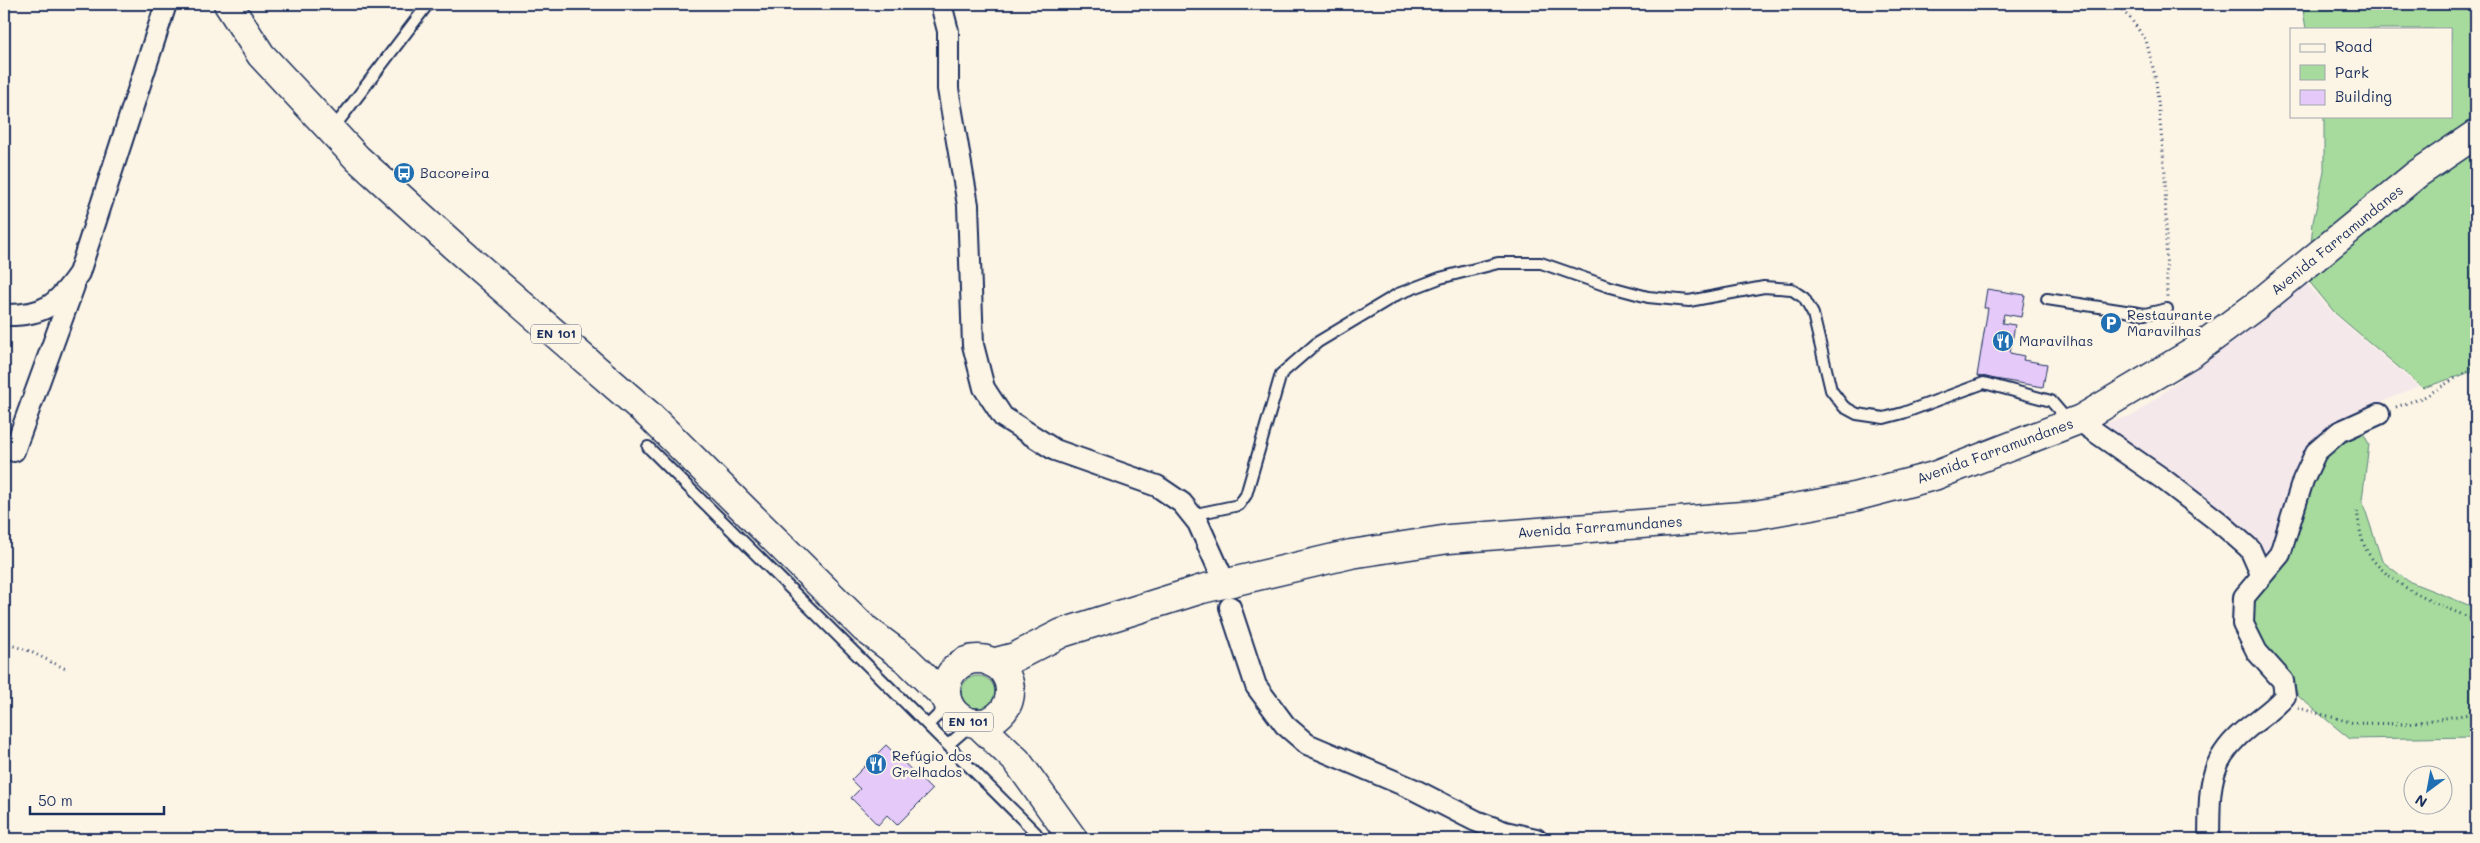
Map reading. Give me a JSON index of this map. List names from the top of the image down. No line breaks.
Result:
{"streets":{"main road":["Avenida Farramundanes","EN 101"]},"places":{"bus stop":["Bacoreira"],"parking":["Restaurante Maravilhas"],"restaurant":["Maravilhas","Refúgio dos Grelhados"]},"legend":["Road","Park","Building"],"scale_bar":"50 m","north":"bottom left"}
